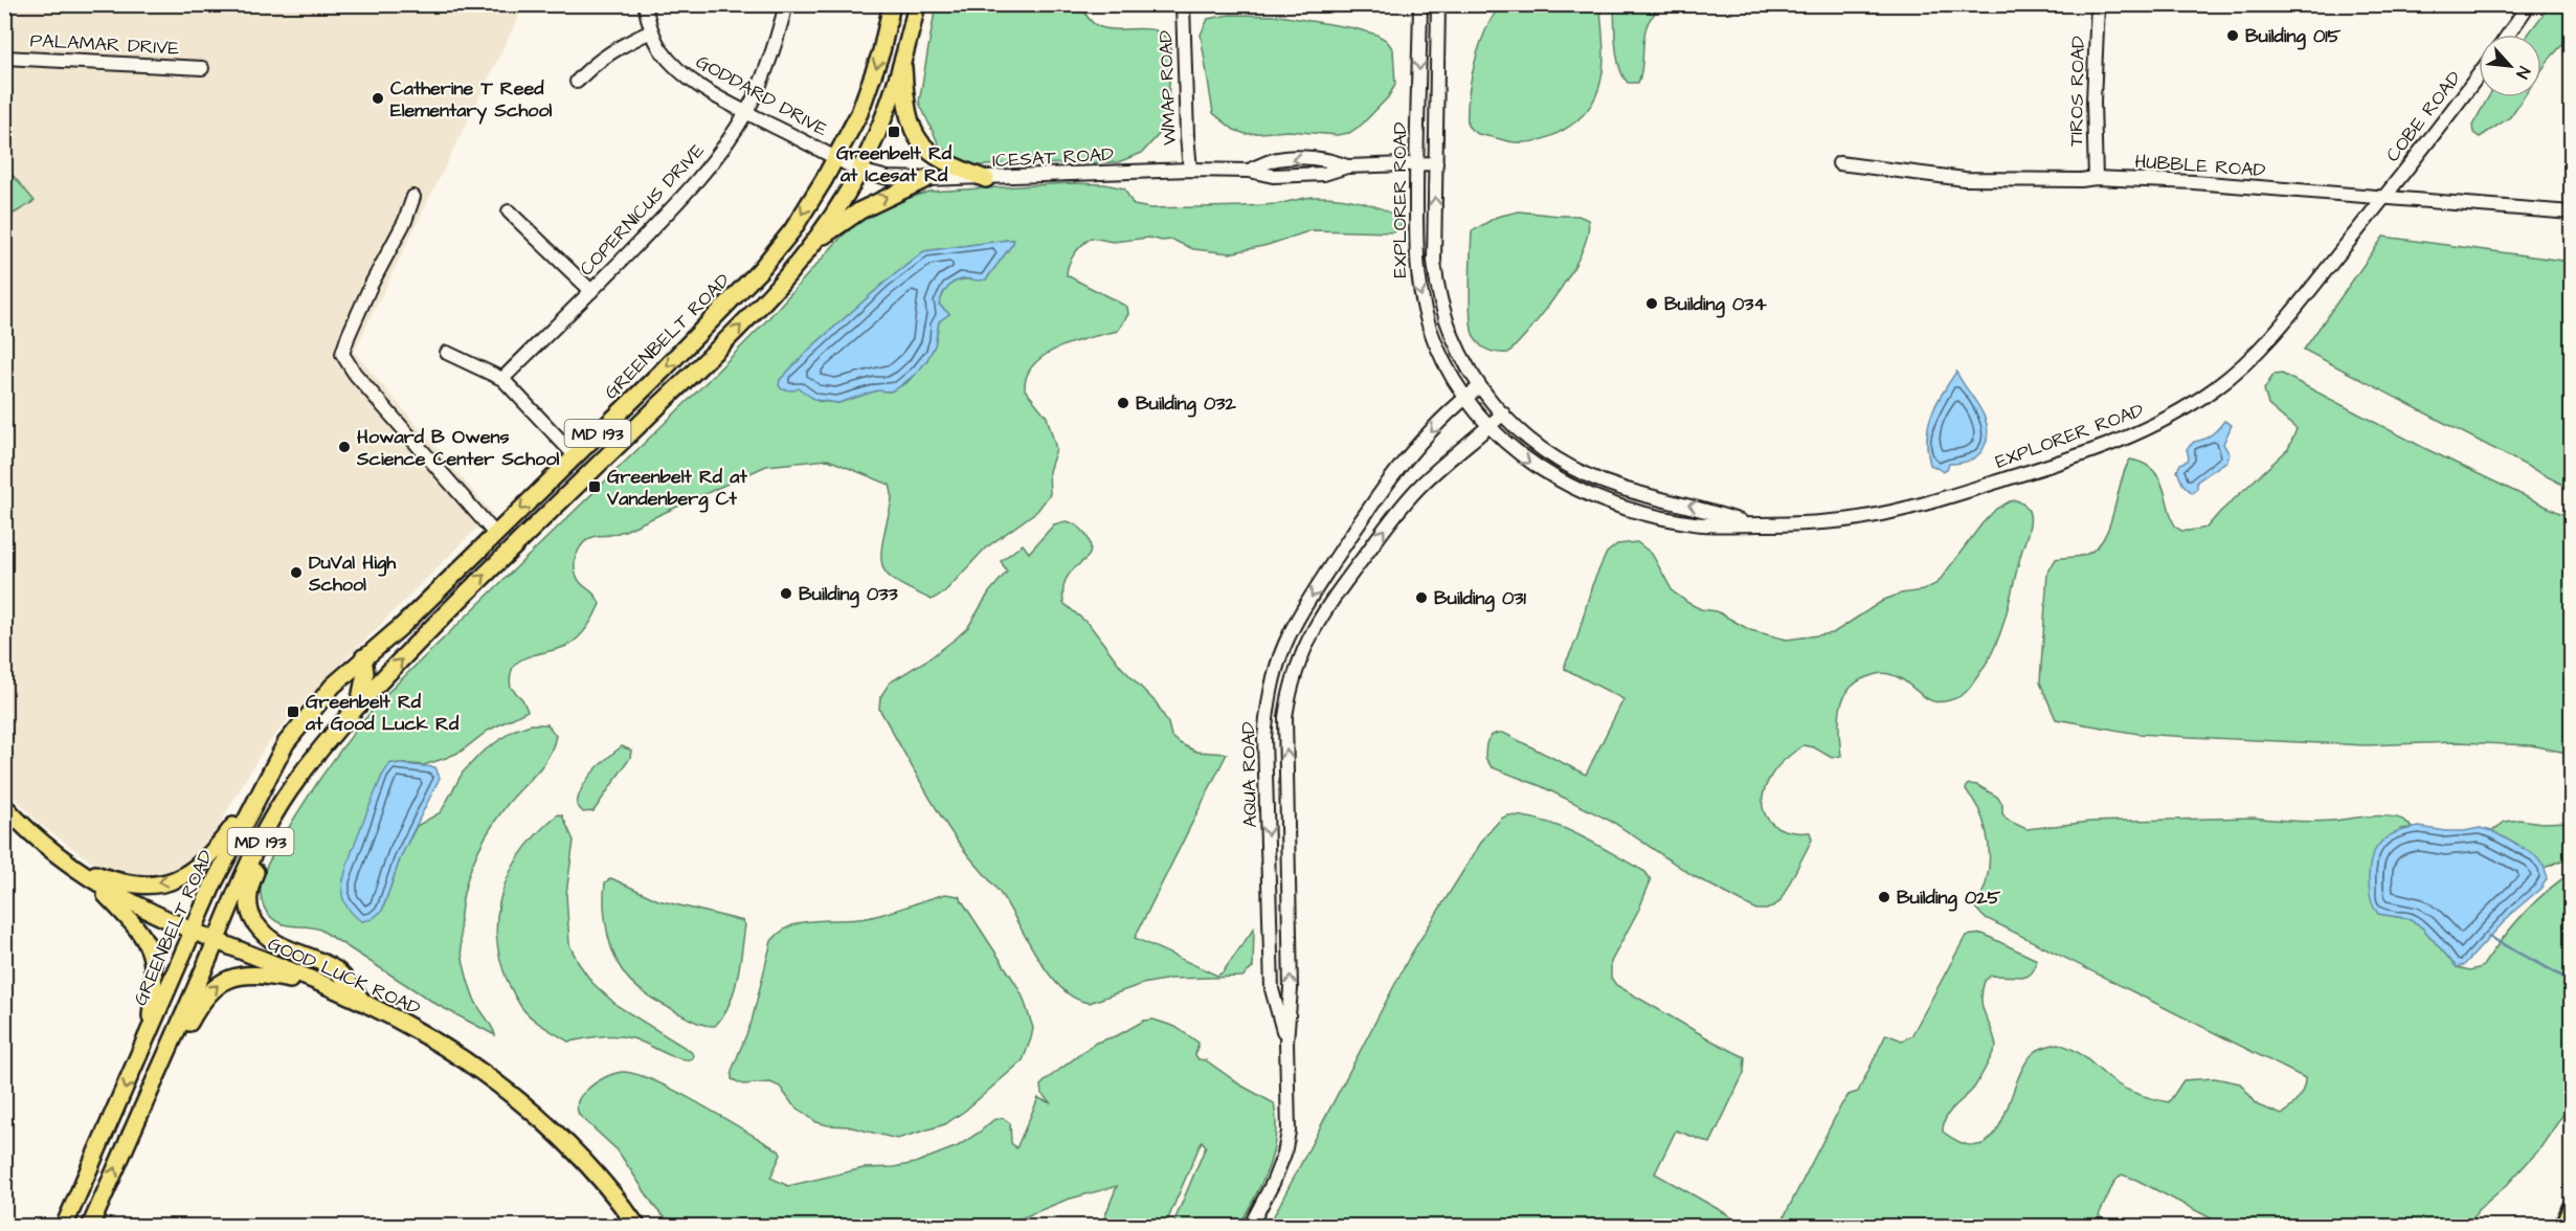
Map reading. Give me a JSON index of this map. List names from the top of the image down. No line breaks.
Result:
{"streets":{"main road":["GREENBELT ROAD","MD 193","GOOD LUCK ROAD"],"street":["PALAMAR DRIVE","WMAP ROAD","TIROS ROAD","GODDARD DRIVE","COBE ROAD","ICESAT ROAD","HUBBLE ROAD","EXPLORER ROAD","COPERNICUS DRIVE","AQUA ROAD"]},"crossings":[["WMAP ROAD","ICESAT ROAD"],["TIROS ROAD","HUBBLE ROAD"],["GODDARD DRIVE","ICESAT ROAD"],["GODDARD DRIVE","COPERNICUS DRIVE"],["GODDARD DRIVE","GREENBELT ROAD"],["GODDARD DRIVE","MD 193"],["COBE ROAD","HUBBLE ROAD"],["COBE ROAD","EXPLORER ROAD"],["ICESAT ROAD","EXPLORER ROAD"],["ICESAT ROAD","MD 193"],["HUBBLE ROAD","EXPLORER ROAD"],["EXPLORER ROAD","AQUA ROAD"],["GREENBELT ROAD","GOOD LUCK ROAD"],["MD 193","GOOD LUCK ROAD"]],"places":{"other":["Building 015","Catherine T Reed Elementary School","Building 034","Building 032","Howard B Owens Science Center School","DuVal High School","Building 033","Building 031","Building 025"],"transit":["Greenbelt Rd at Icesat Rd","Greenbelt Rd at Vandenberg Ct","Greenbelt Rd at Good Luck Rd"]},"north":"bottom right"}
